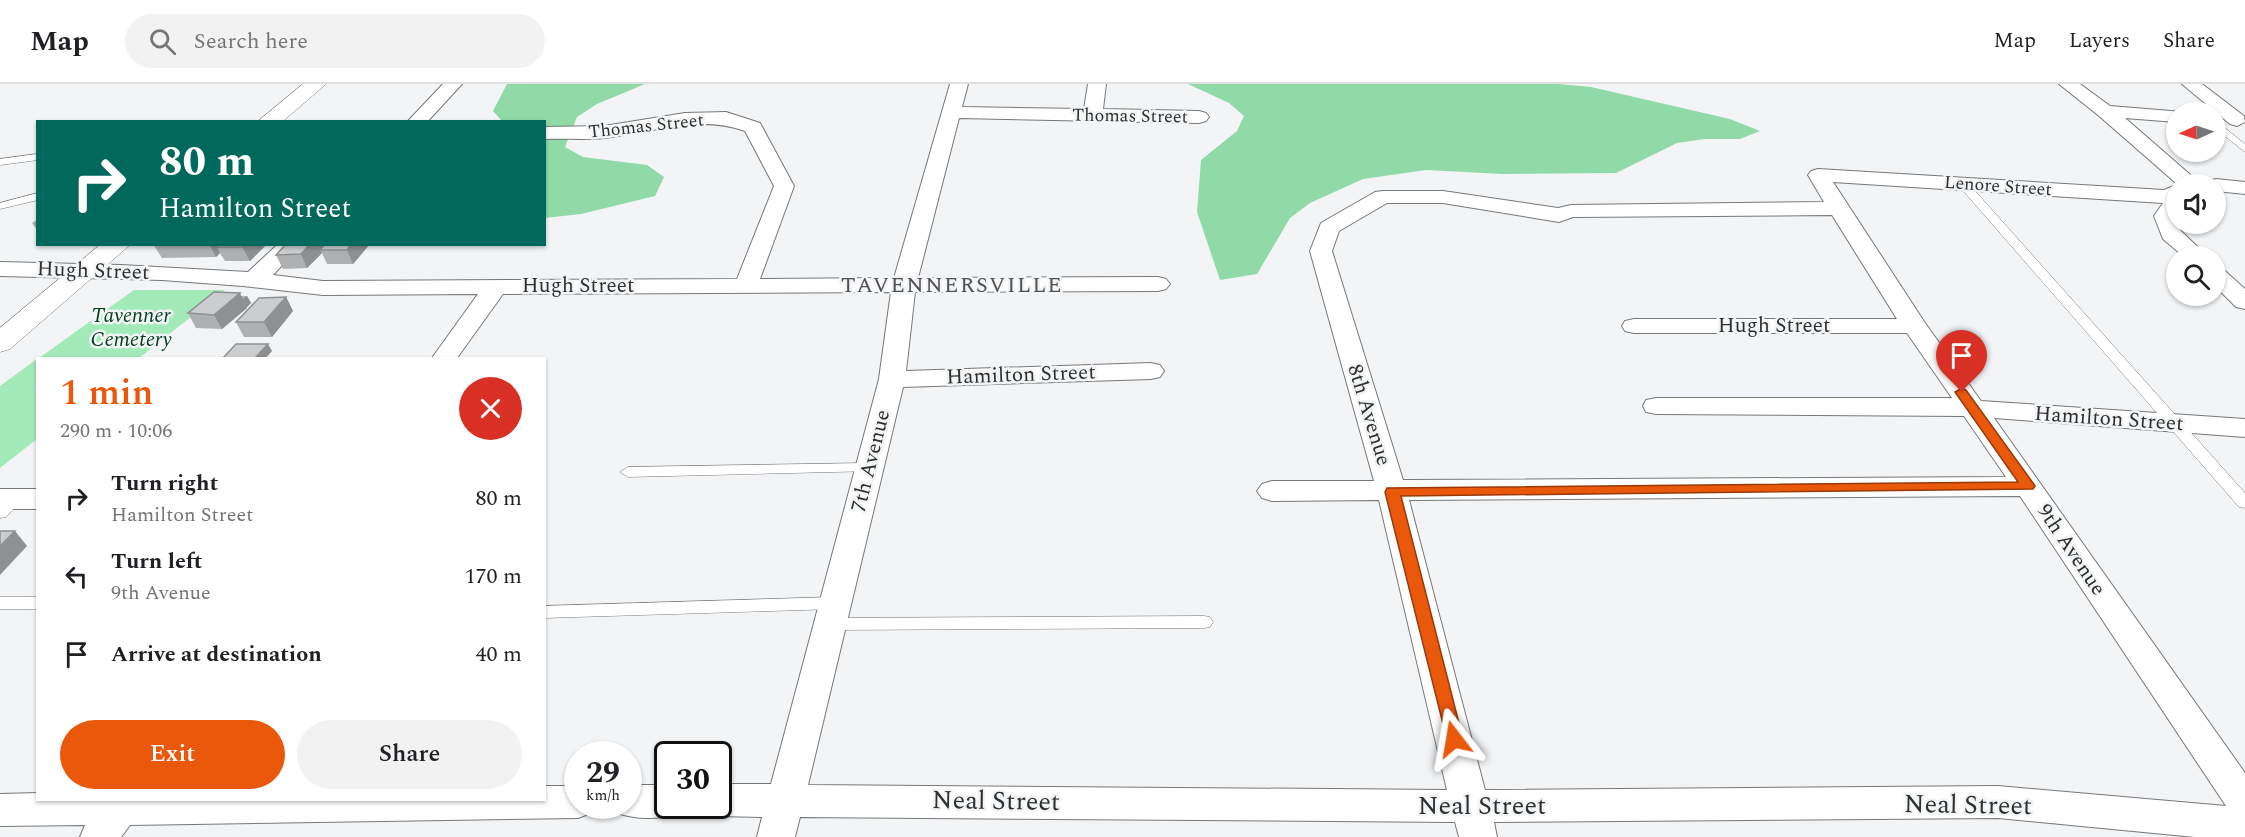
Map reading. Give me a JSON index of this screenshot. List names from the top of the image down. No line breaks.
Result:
{"streets":{"street":["Thomas Street","Lenore Street","Hugh Street","Hamilton Street","8th Avenue","7th Avenue","9th Avenue","Neal Street"]},"crossings":[["Thomas Street","Hugh Street"],["Thomas Street","7th Avenue"],["Lenore Street","9th Avenue"],["Hugh Street","7th Avenue"],["Hugh Street","9th Avenue"],["Hamilton Street","7th Avenue"],["Hamilton Street","9th Avenue"],["8th Avenue","9th Avenue"],["8th Avenue","Neal Street"],["7th Avenue","Neal Street"]],"districts":["TAVENNERSVILLE"],"parks":["Tavenner Cemetery"],"north":"left","page":{"header":"Map","search":"Search here","nav":["Map","Layers","Share"],"turn":["80 m","Hamilton Street"],"heading":["1 min","290 m · 10:06"],"list":[{"name":"Turn right","note":"Hamilton Street","value":"80 m"},{"name":"Turn left","note":"9th Avenue","value":"170 m"},{"name":"Arrive at destination","value":"40 m"}],"buttons":["Exit","Share"],"speed":"29 km/h","limit":"30"}}
